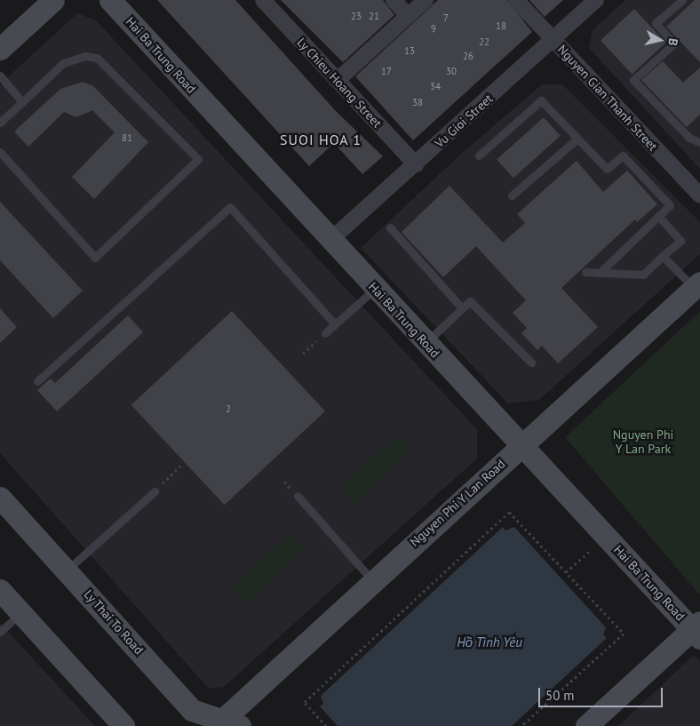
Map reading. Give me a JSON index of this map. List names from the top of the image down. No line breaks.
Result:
{"streets":{"main road":["Hai Ba Trung Road","Nguyen Phi Y Lan Road","Ly Thai To Road"],"street":["Ly Chieu Hoang Street","Nguyen Gian Thanh Street","Vu Gioi Street"]},"crossings":[["Hai Ba Trung Road","Vu Gioi Street"],["Hai Ba Trung Road","Nguyen Phi Y Lan Road"],["Ly Chieu Hoang Street","Vu Gioi Street"],["Nguyen Gian Thanh Street","Vu Gioi Street"],["Nguyen Phi Y Lan Road","Ly Thai To Road"]],"districts":["SUOI HOA 1"],"water":["Hồ Tình Yêu"],"parks":["Nguyen Phi Y Lan Park"],"house_numbers":["23","21","7","18","9","22","13","26","17","30","34","38","81","2"],"scale_bar":"50 m","north":"right"}
